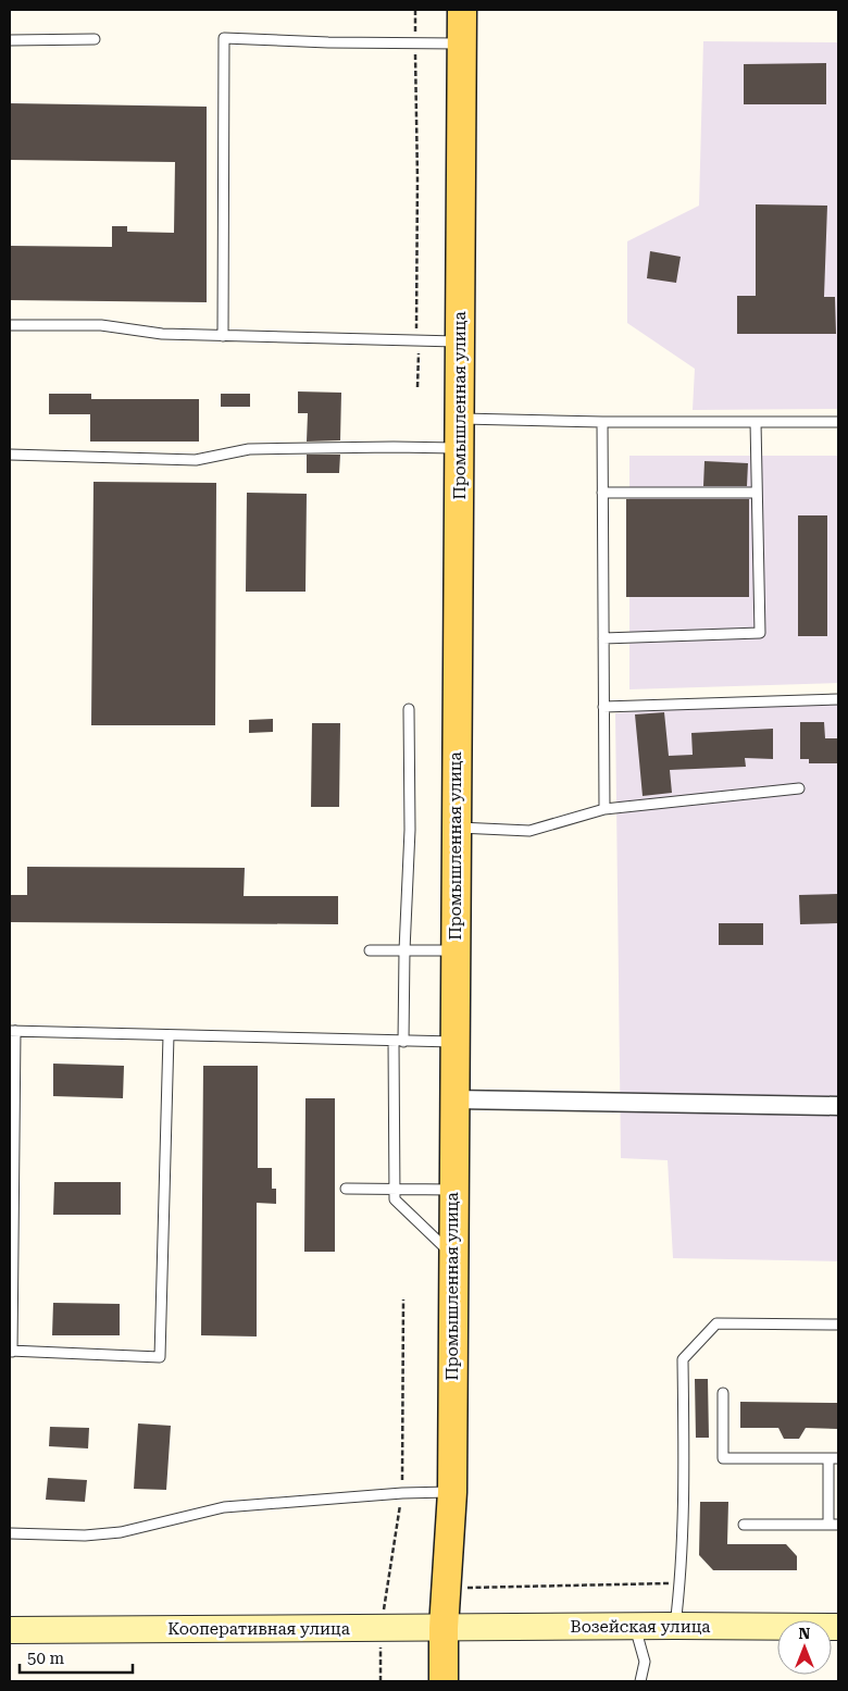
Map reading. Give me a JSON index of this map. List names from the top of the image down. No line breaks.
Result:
{"streets":{"main road":["Промышленная улица"],"street":["Возейская улица","Кооперативная улица"]},"crossings":[["Промышленная улица","Возейская улица"],["Промышленная улица","Кооперативная улица"],["Возейская улица","Кооперативная улица"]],"scale_bar":"50 m","north":"top"}
